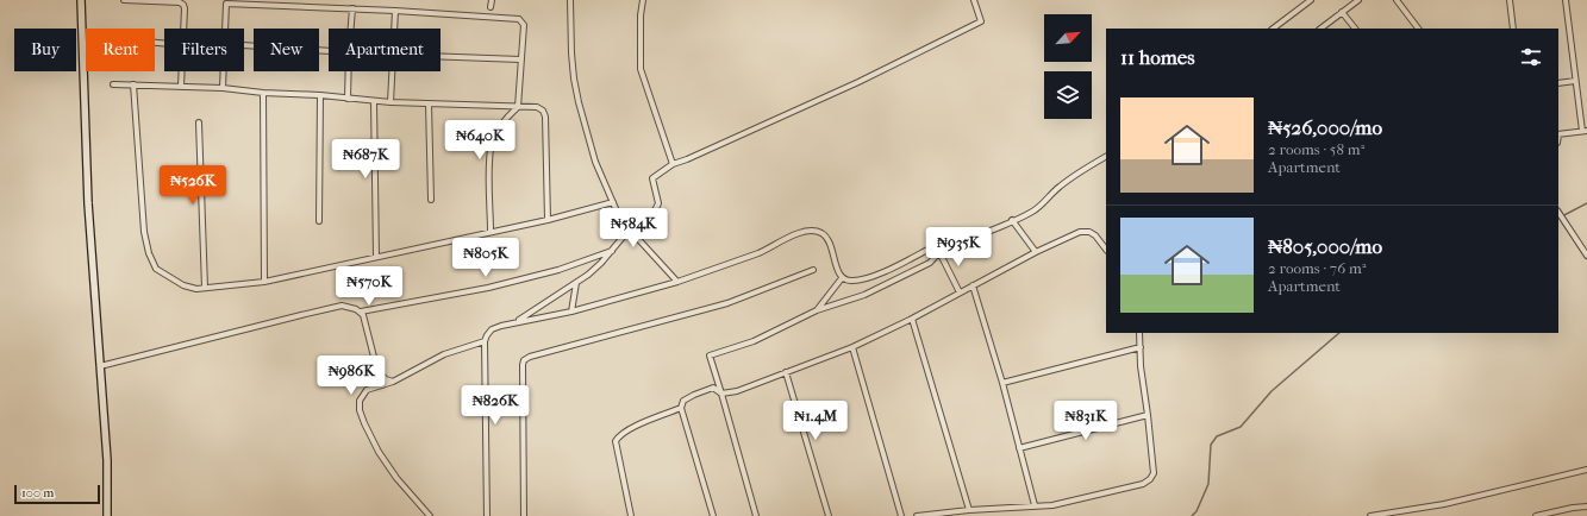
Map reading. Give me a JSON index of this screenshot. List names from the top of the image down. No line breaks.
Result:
{"scale_bar":"100 m","north":"top right","page":{"chip":["Buy","Rent","Filters","New","Apartment"],"heading":"11 homes","list":[{"name":"₦526,000/mo","note":"2 rooms · 58 m² · Apartment"},{"name":"₦805,000/mo","note":"2 rooms · 76 m² · Apartment"}],"price":["₦640K","₦687K","₦526K","₦584K","₦935K","₦805K","₦570K","₦986K","₦826K","₦1.4M","₦831K"],"scale":"100 m"}}
